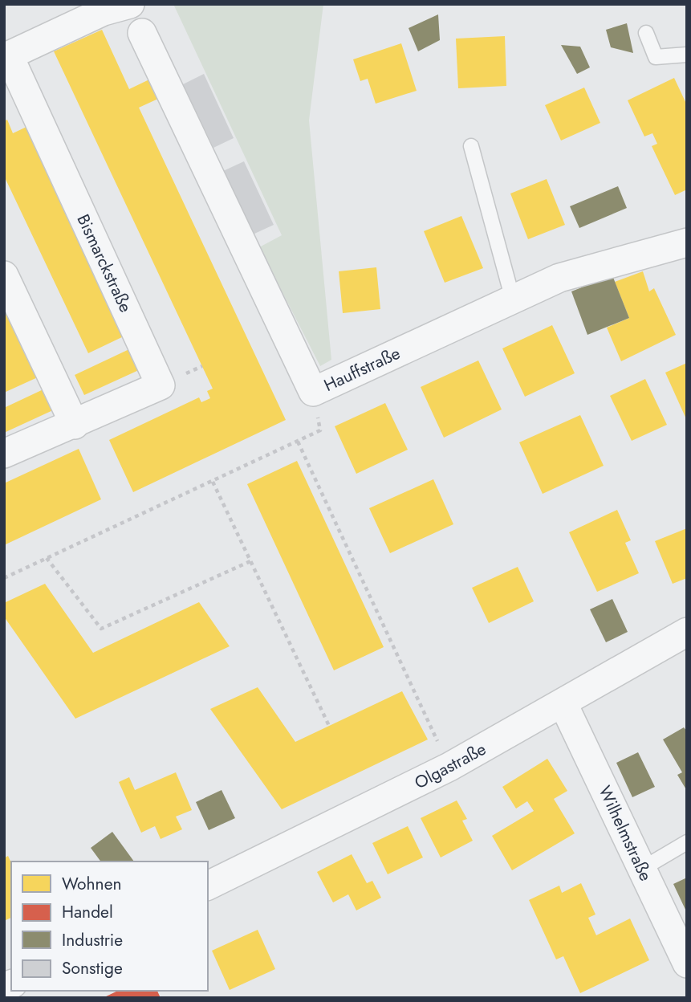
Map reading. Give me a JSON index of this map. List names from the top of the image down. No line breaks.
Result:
{"streets":{"street":["Bismarckstraße","Hauffstraße","Olgastraße","Wilhelmstraße"]},"crossings":[["Olgastraße","Wilhelmstraße"]],"legend":["Wohnen","Handel","Industrie","Sonstige"]}
